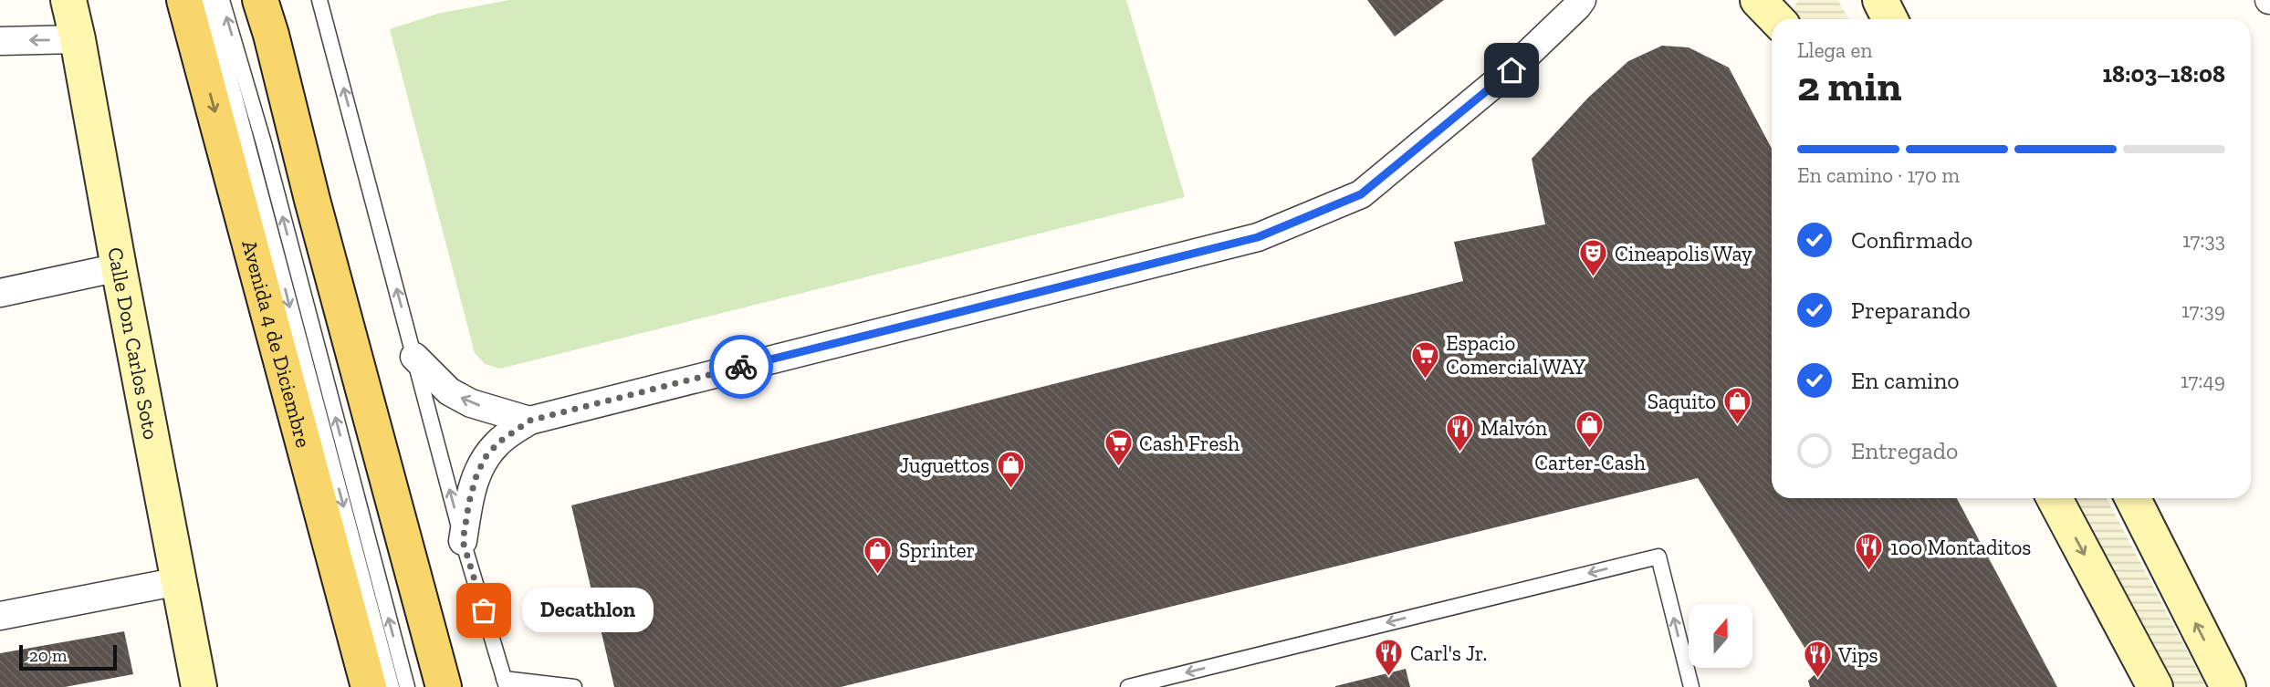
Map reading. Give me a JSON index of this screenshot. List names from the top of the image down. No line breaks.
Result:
{"streets":{"main road":["Avenida 4 de Diciembre"],"street":["Calle Don Carlos Soto"]},"places":{"theatre":["Cineapolis Way"],"supermarket":["Espacio Comercial WAY","Cash Fresh"],"shop":["Saquito","Carter-Cash","Juguettos","Sprinter"],"restaurant":["Malvón","100 Montaditos","Carl's Jr.","Vips"],"other":["Decathlon"]},"scale_bar":"20 m","north":"top","page":{"heading":["2 min","Llega en","18:03–18:08"],"bar":"En camino · 170 m","list":[["Confirmado","17:33"],["Preparando","17:39"],["En camino","17:49"],"Entregado"],"bubble":"Decathlon","scale":"20 m"}}
